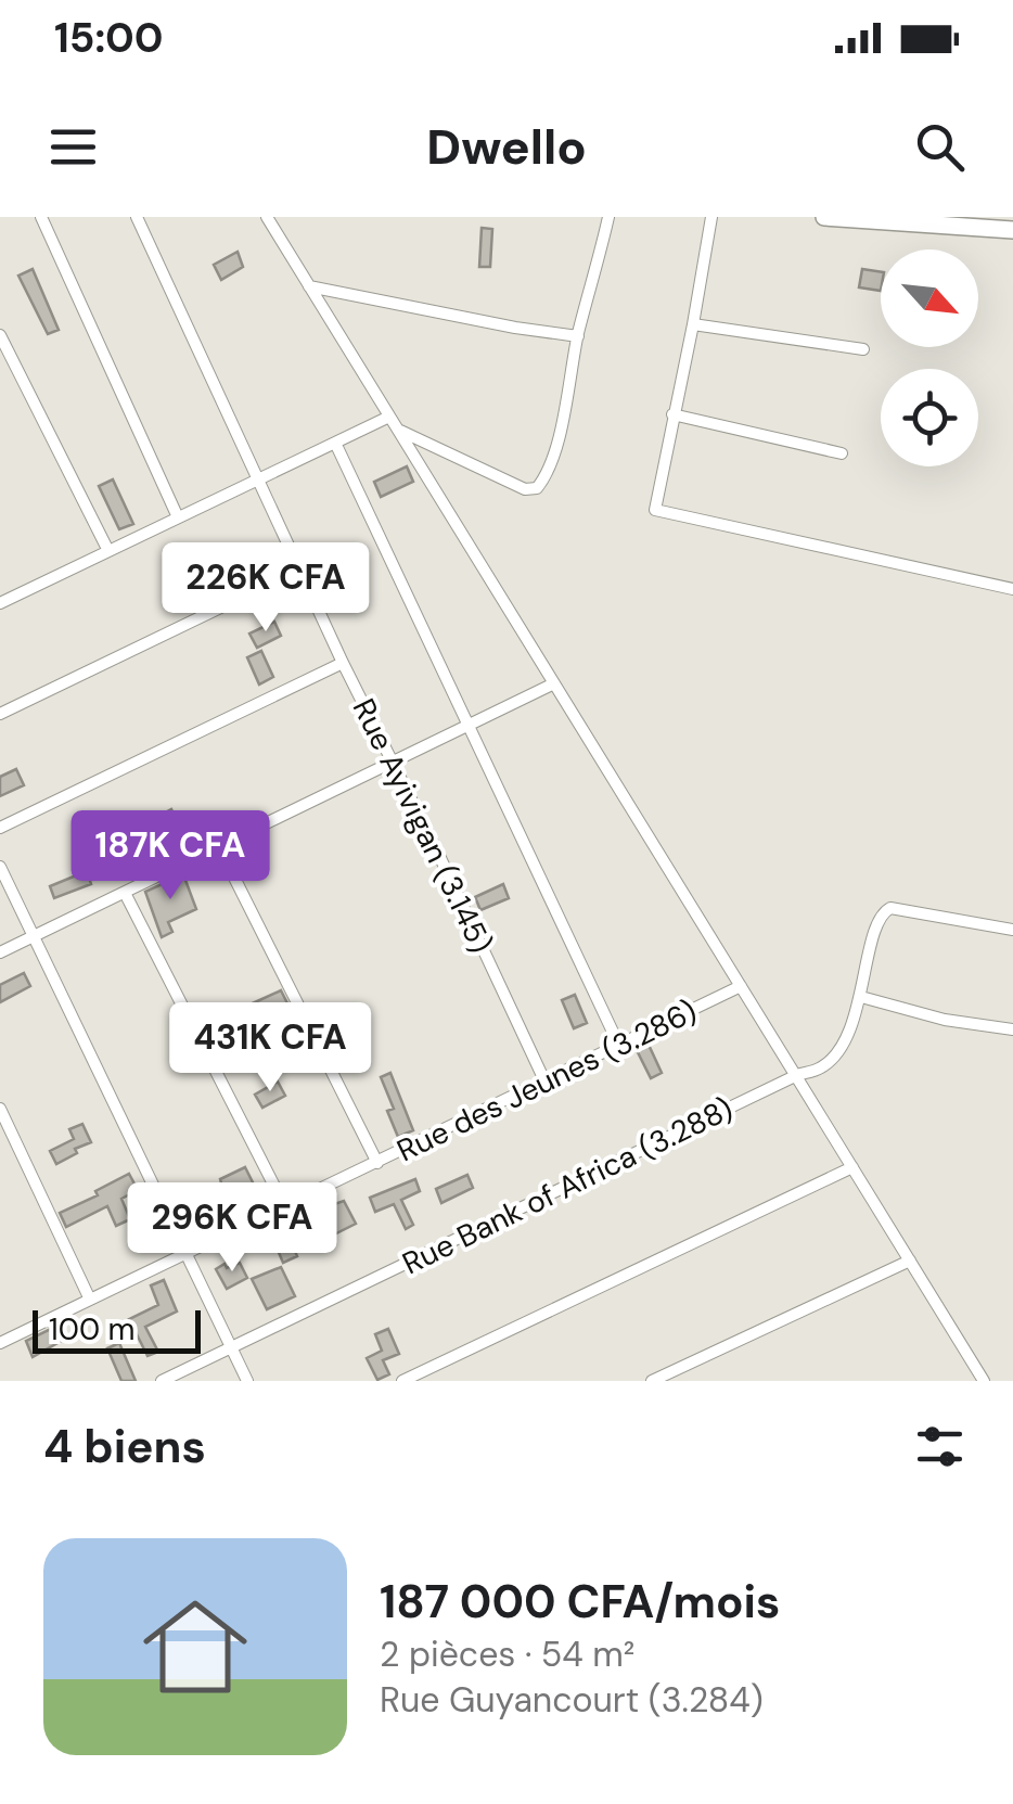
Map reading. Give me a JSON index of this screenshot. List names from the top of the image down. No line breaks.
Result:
{"streets":{"street":["Rue Ayivigan (3.145)","Rue des Jeunes (3.286)","Rue Bank of Africa (3.288)"]},"crossings":[["Rue Ayivigan (3.145)","Rue des Jeunes (3.286)"]],"scale_bar":"100 m","north":"bottom right","page":{"status":"15:00","header":"Dwello","price":["226K CFA","187K CFA","431K CFA","296K CFA"],"scale":"100 m","heading":"4 biens","list":[{"name":"187 000 CFA/mois","note":"2 pièces · 54 m² · Rue Guyancourt (3.284)"}]}}
